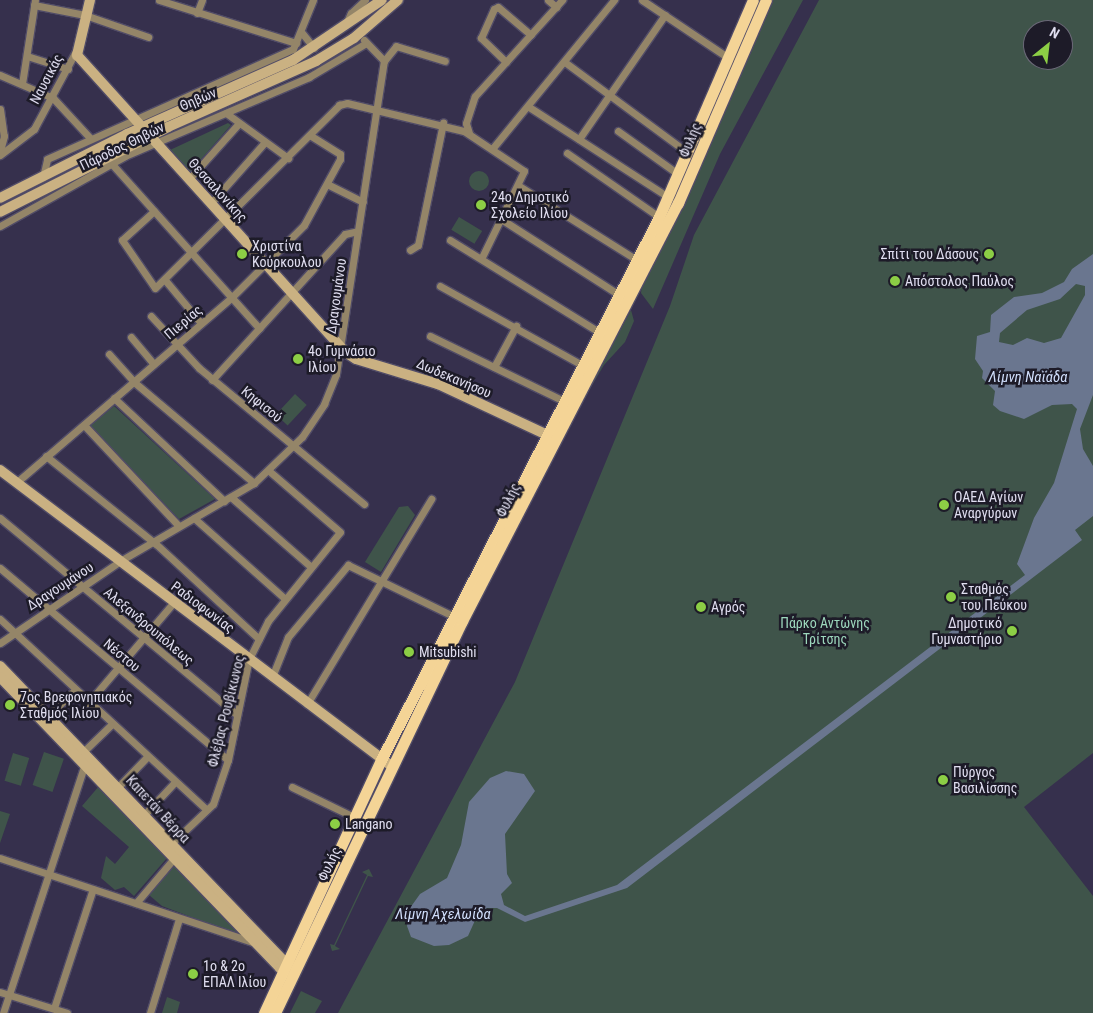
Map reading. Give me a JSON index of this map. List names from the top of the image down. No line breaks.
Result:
{"streets":{"main road":["Φυλής"],"street":["Ναυσικάς","Θηβών","Πάροδος Θηβών","Θεσσαλονίκης","Δραγουμάνου","Πιερίας","Δωδεκανήσου","Κηφισού","Ραδιοφωνίας","Αλεξανδρουπόλεως","Νέστου","Φλέβας Ρουβίκωνος","Καπετάν Βέρρα"]},"crossings":[["Ναυσικάς","Θεσσαλονίκης"],["Θηβών","Πάροδος Θηβών"],["Θηβών","Θεσσαλονίκης"],["Φυλής","Δωδεκανήσου"],["Φυλής","Ραδιοφωνίας"],["Φυλής","Καπετάν Βέρρα"],["Πάροδος Θηβών","Θεσσαλονίκης"],["Θεσσαλονίκης","Δραγουμάνου"],["Θεσσαλονίκης","Πιερίας"],["Θεσσαλονίκης","Δωδεκανήσου"],["Δραγουμάνου","Δωδεκανήσου"],["Δραγουμάνου","Κηφισού"],["Δραγουμάνου","Ραδιοφωνίας"],["Δραγουμάνου","Αλεξανδρουπόλεως"],["Δραγουμάνου","Νέστου"],["Δραγουμάνου","Φλέβας Ρουβίκωνος"],["Πιερίας","Κηφισού"],["Πιερίας","Ραδιοφωνίας"],["Ραδιοφωνίας","Φλέβας Ρουβίκωνος"],["Αλεξανδρουπόλεως","Φλέβας Ρουβίκωνος"],["Νέστου","Φλέβας Ρουβίκωνος"],["Φλέβας Ρουβίκωνος","Καπετάν Βέρρα"]],"water":["Λίμνη Ναϊάδα","Λίμνη Αχελωίδα"],"parks":["Πάρκο Αντώνης Τρίτσης"],"places":["24ο Δημοτικό Σχολείο Ιλίου","Χριστίνα Κούρκουλου","Σπίτι του Δάσους","Απόστολος Παύλος","4ο Γυμνάσιο Ιλίου","ΟΑΕΔ Αγίων Αναργύρων","Σταθμός του Πεύκου","Αγρός","Δημοτικό Γυμναστήριο","Mitsubishi","7ος Βρεφονηπιακός Σταθμός Ιλίου","Πύργος Βασιλίσσης","Langano","1ο & 2ο ΕΠΑΛ Ιλίου"],"north":"top right"}
